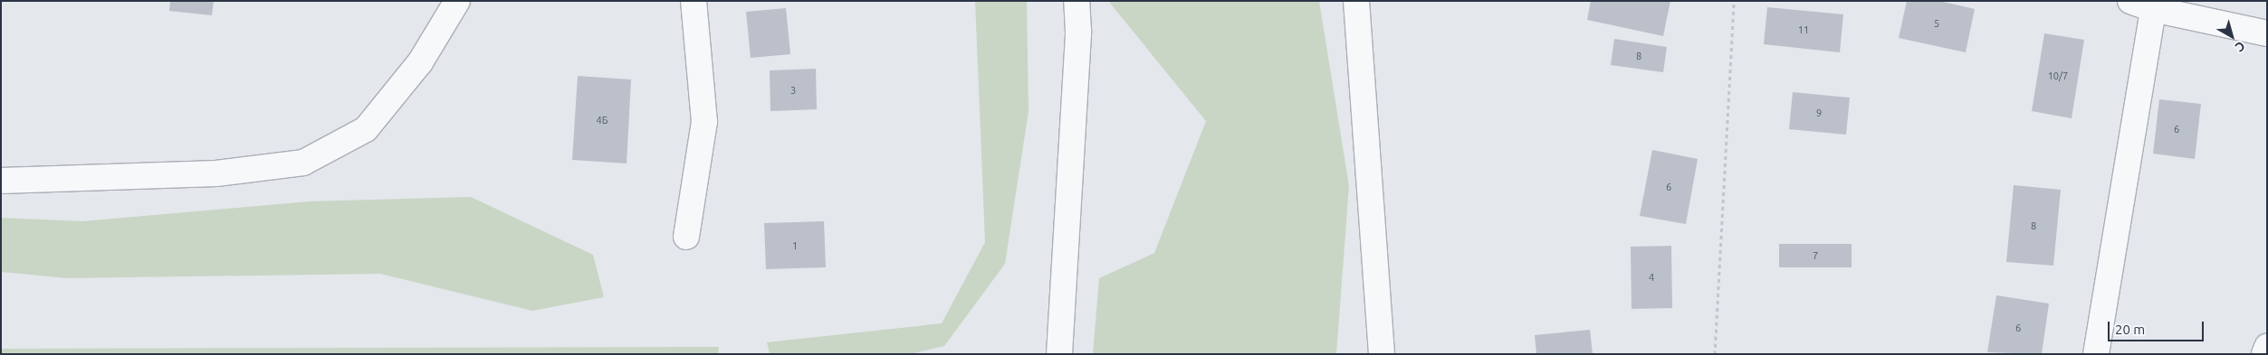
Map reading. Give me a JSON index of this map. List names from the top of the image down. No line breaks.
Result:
{"house_numbers":["5","11","8","10/7","3","9","4Б","6","6","8","1","7","4","6"],"scale_bar":"20 m","north":"bottom right"}
